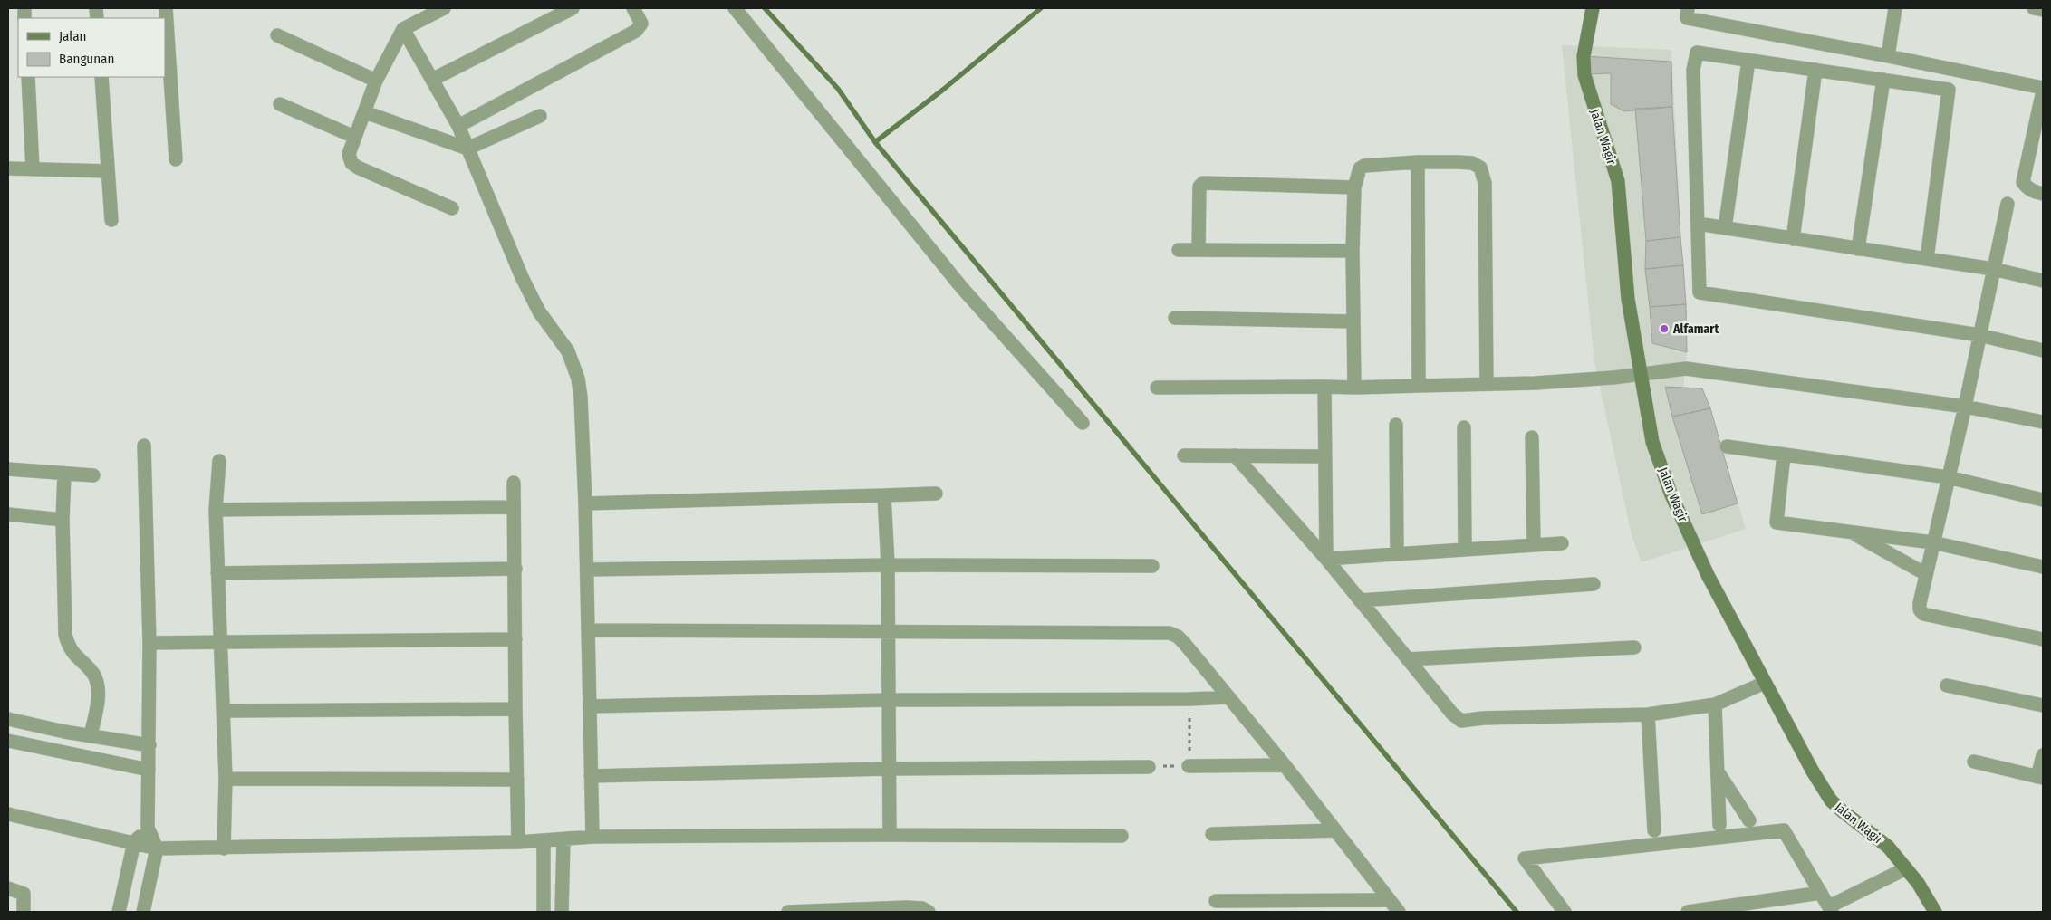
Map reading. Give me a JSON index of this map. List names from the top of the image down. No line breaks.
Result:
{"streets":{"street":["Jalan Wagir"]},"places":["Alfamart"],"legend":["Jalan","Bangunan"]}
